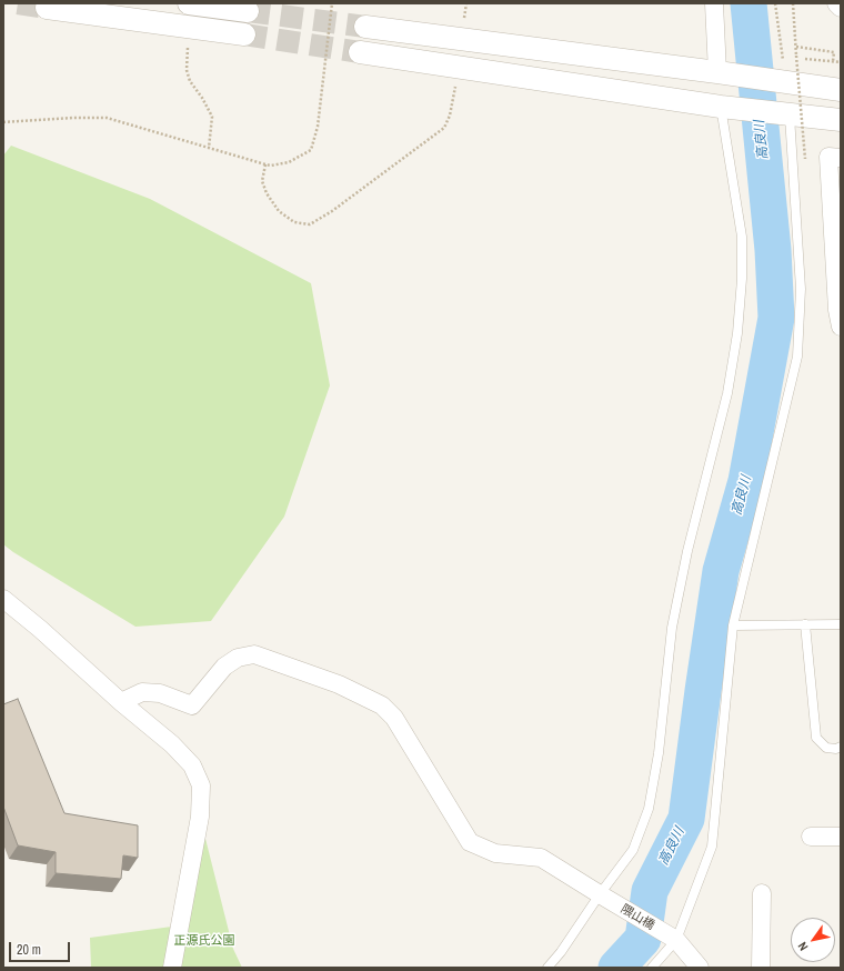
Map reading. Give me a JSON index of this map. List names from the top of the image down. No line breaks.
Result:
{"streets":{"street":["隈山橋"]},"water":["高良川"],"parks":["正源氏公園"],"scale_bar":"20 m","north":"bottom left"}
